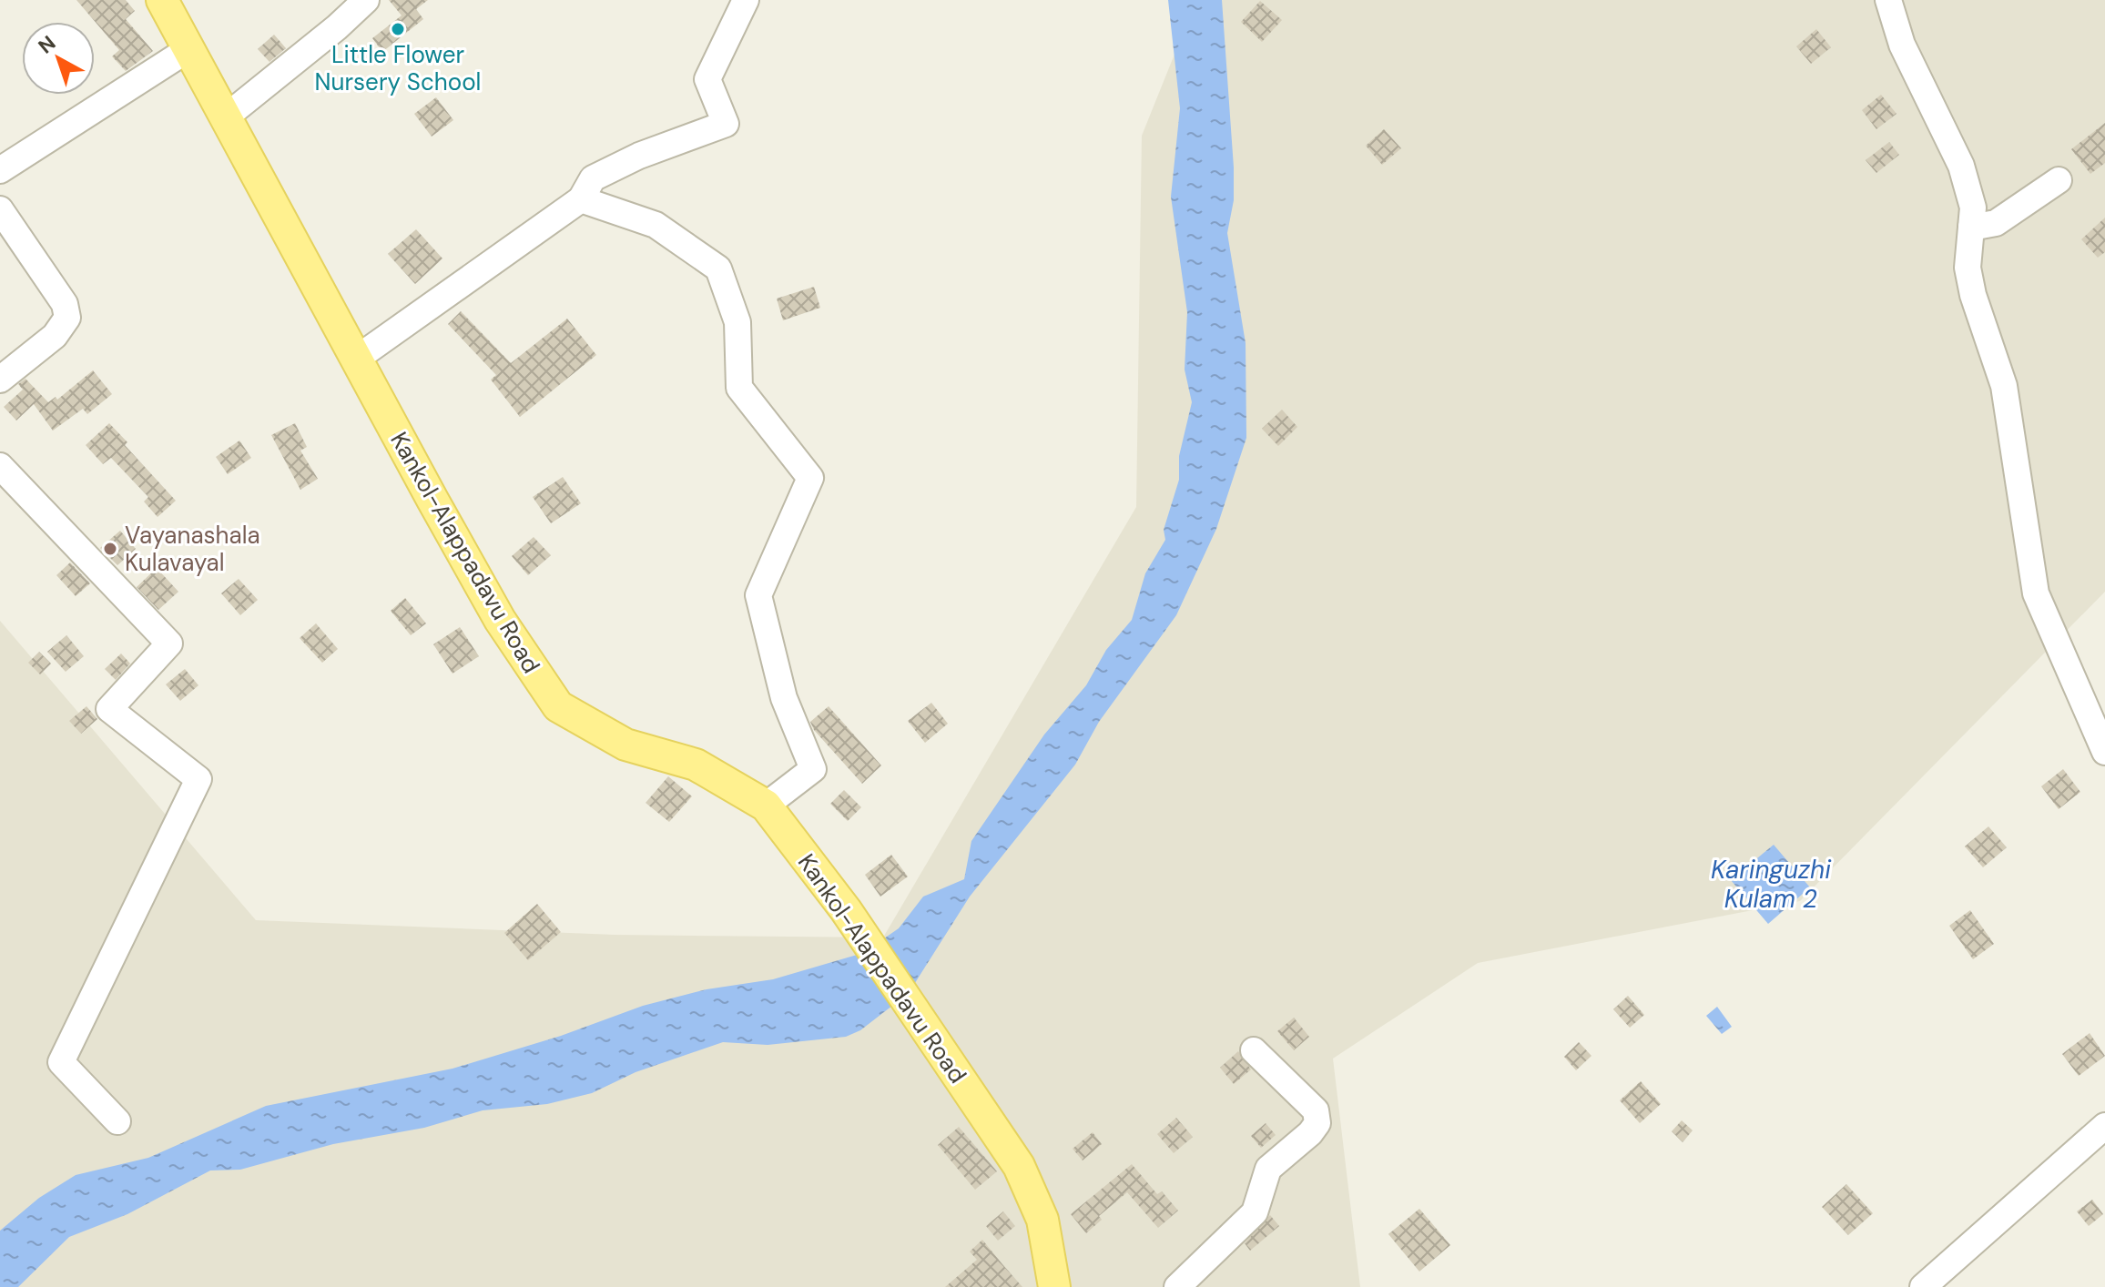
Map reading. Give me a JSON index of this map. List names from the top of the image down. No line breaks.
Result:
{"streets":{"main road":["Kankol-Alappadavu Road"]},"water":["Karinguzhi Kulam 2"],"places":["Little Flower Nursery School","Vayanashala Kulavayal"],"north":"top left"}
